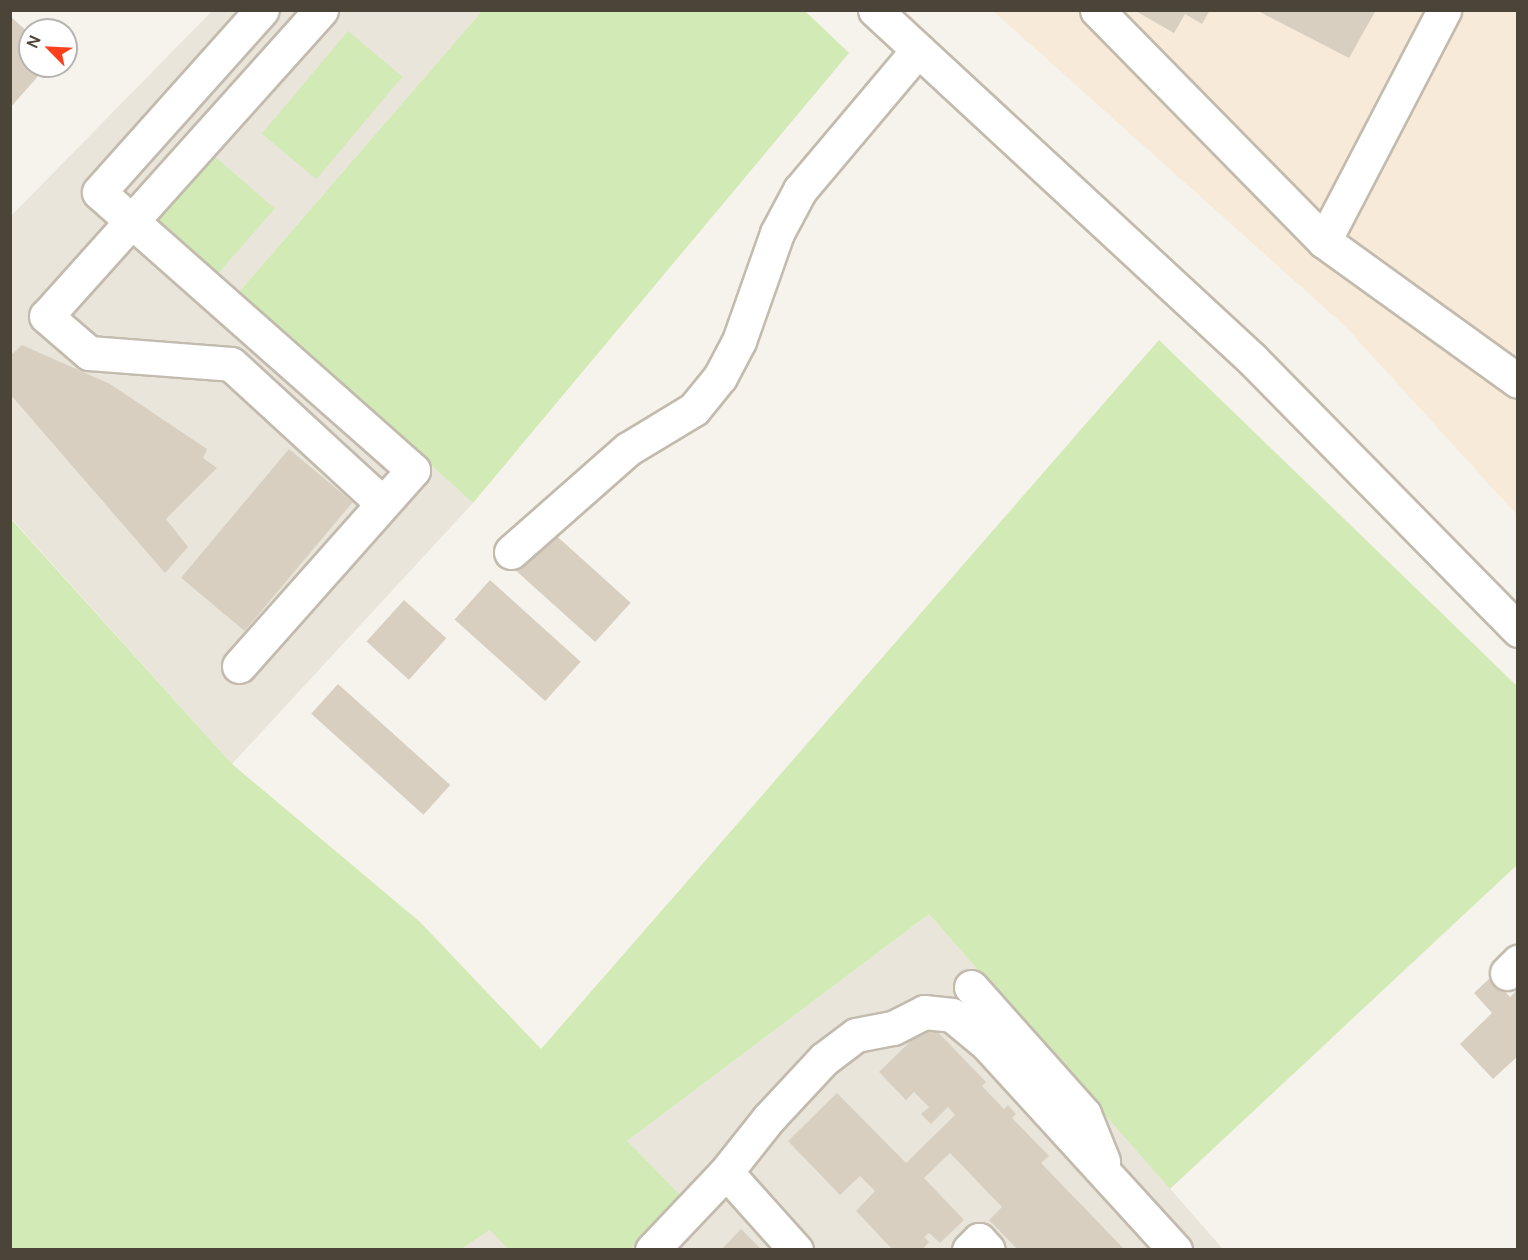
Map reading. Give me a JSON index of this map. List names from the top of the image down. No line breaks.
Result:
{"north":"top left"}
